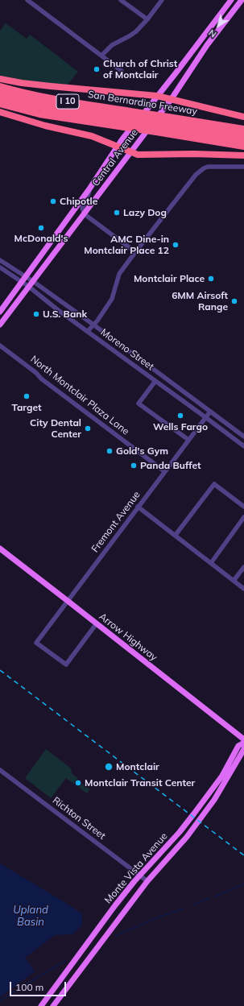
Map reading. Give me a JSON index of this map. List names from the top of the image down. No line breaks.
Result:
{"streets":{"highway":["I 10","San Bernardino Freeway"],"main road":["Central Avenue","Arrow Highway","Monte Vista Avenue"],"street":["Moreno Street","North Montclair Plaza Lane","Fremont Avenue","Richton Street"]},"crossings":[["Central Avenue","Moreno Street"],["Moreno Street","Fremont Avenue"],["North Montclair Plaza Lane","Fremont Avenue"],["Fremont Avenue","Arrow Highway"],["Richton Street","Monte Vista Avenue"]],"water":["Upland Basin"],"places":["Church of Christ of Montclair","Chipotle","Lazy Dog","McDonald's","AMC Dine-in Montclair Place 12","Montclair Place","6MM Airsoft Range","U.S. Bank","Target","Wells Fargo","City Dental Center","Gold's Gym","Panda Buffet","Montclair","Montclair Transit Center"],"scale_bar":"100 m","north":"bottom left"}
